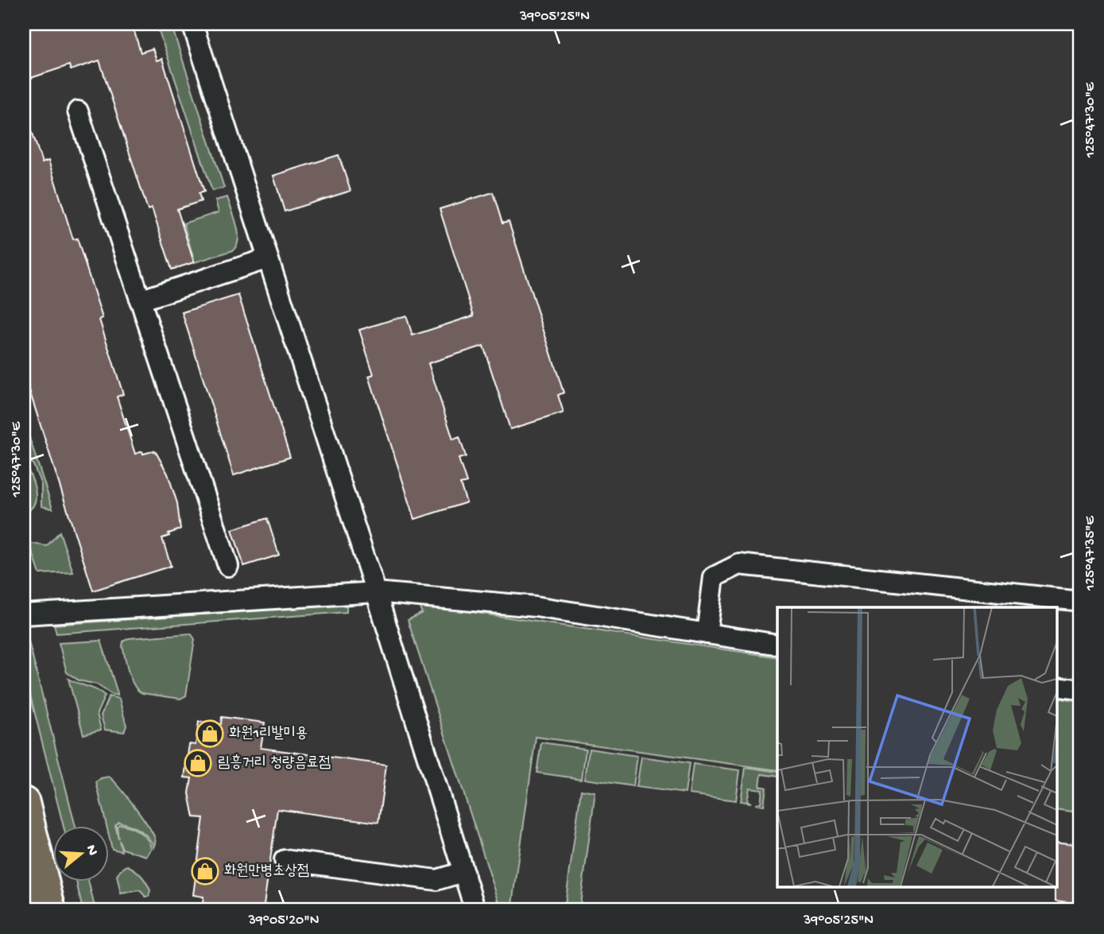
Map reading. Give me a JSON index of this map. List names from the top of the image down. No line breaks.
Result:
{"places":{"shop":["화원1리발미용","림흥거리 청량음료점","화원만병초상점"]},"north":"right","coordinates":["39°05'25\"N","125°47'30\"E","125°47'35\"E","39°05'20\"N"]}
